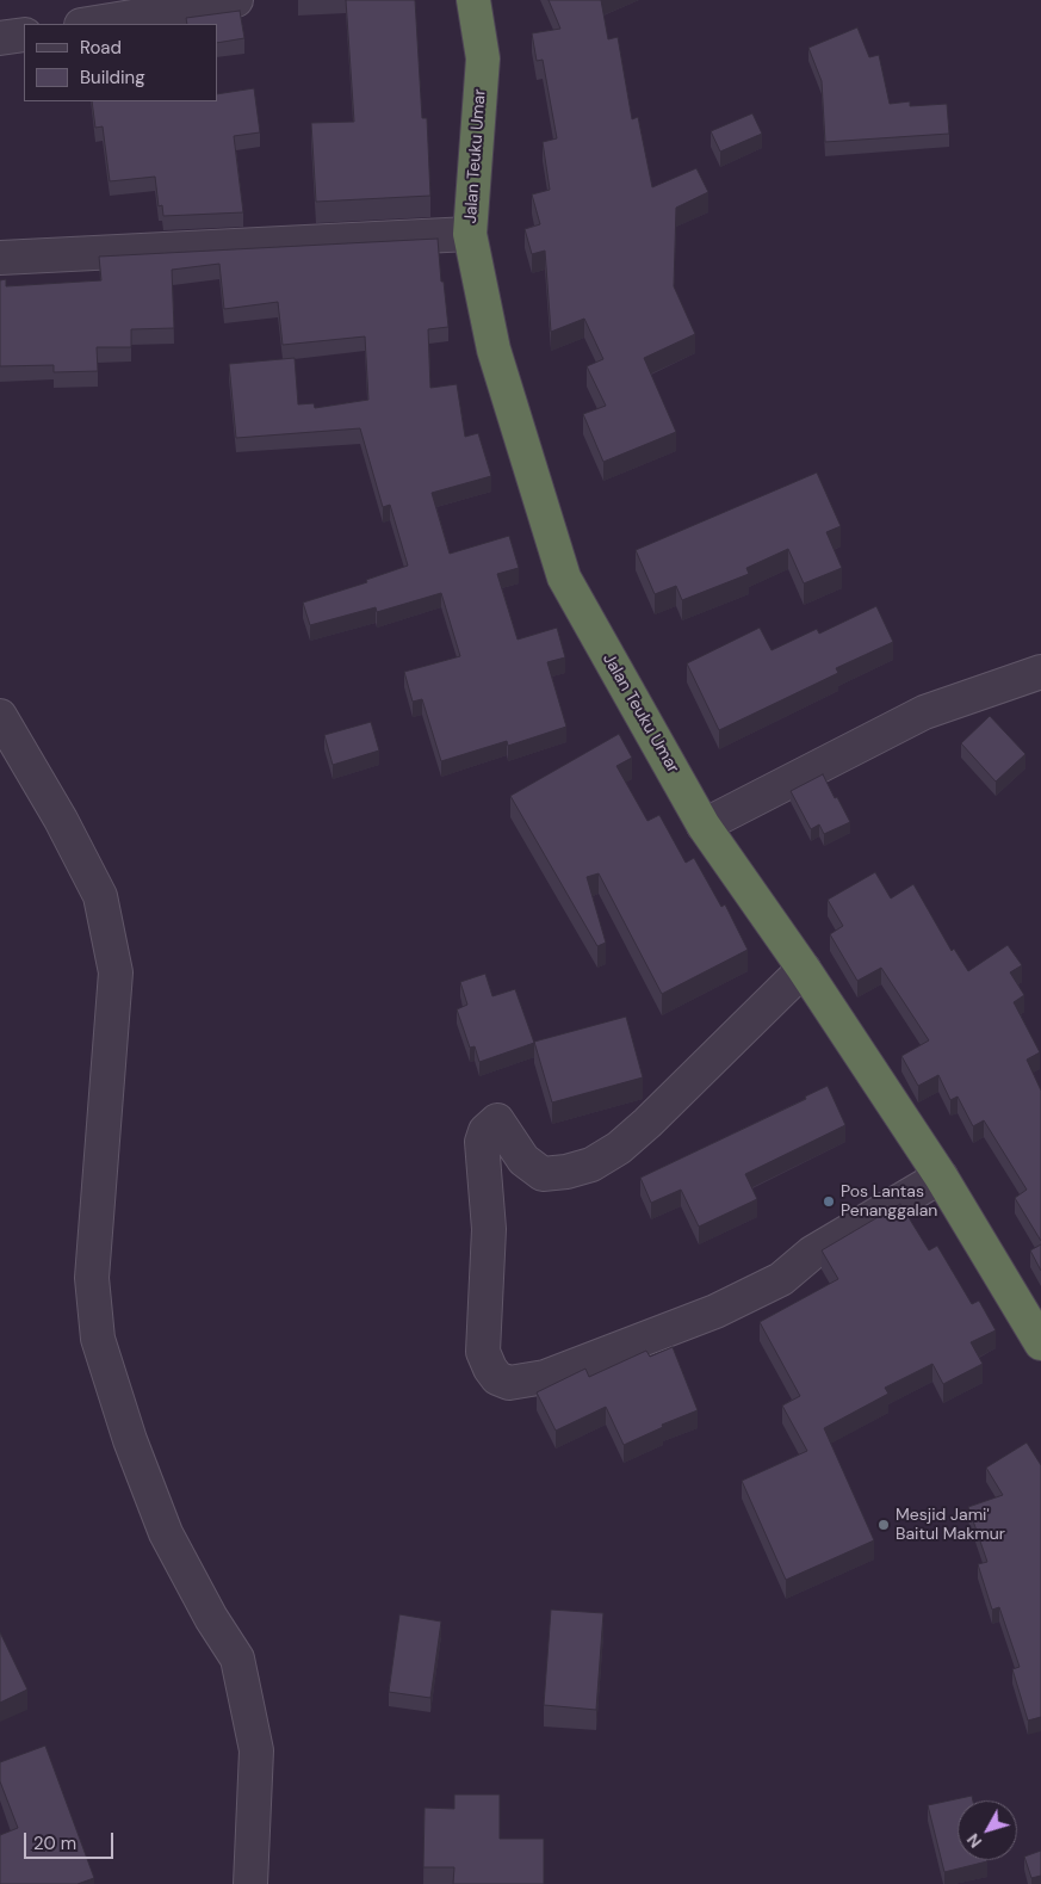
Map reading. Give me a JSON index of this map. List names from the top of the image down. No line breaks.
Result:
{"streets":{"highway":["Jalan Teuku Umar"]},"places":["Pos Lantas Penanggalan","Mesjid Jami' Baitul Makmur"],"legend":["Road","Building"],"scale_bar":"20 m","north":"bottom left"}
